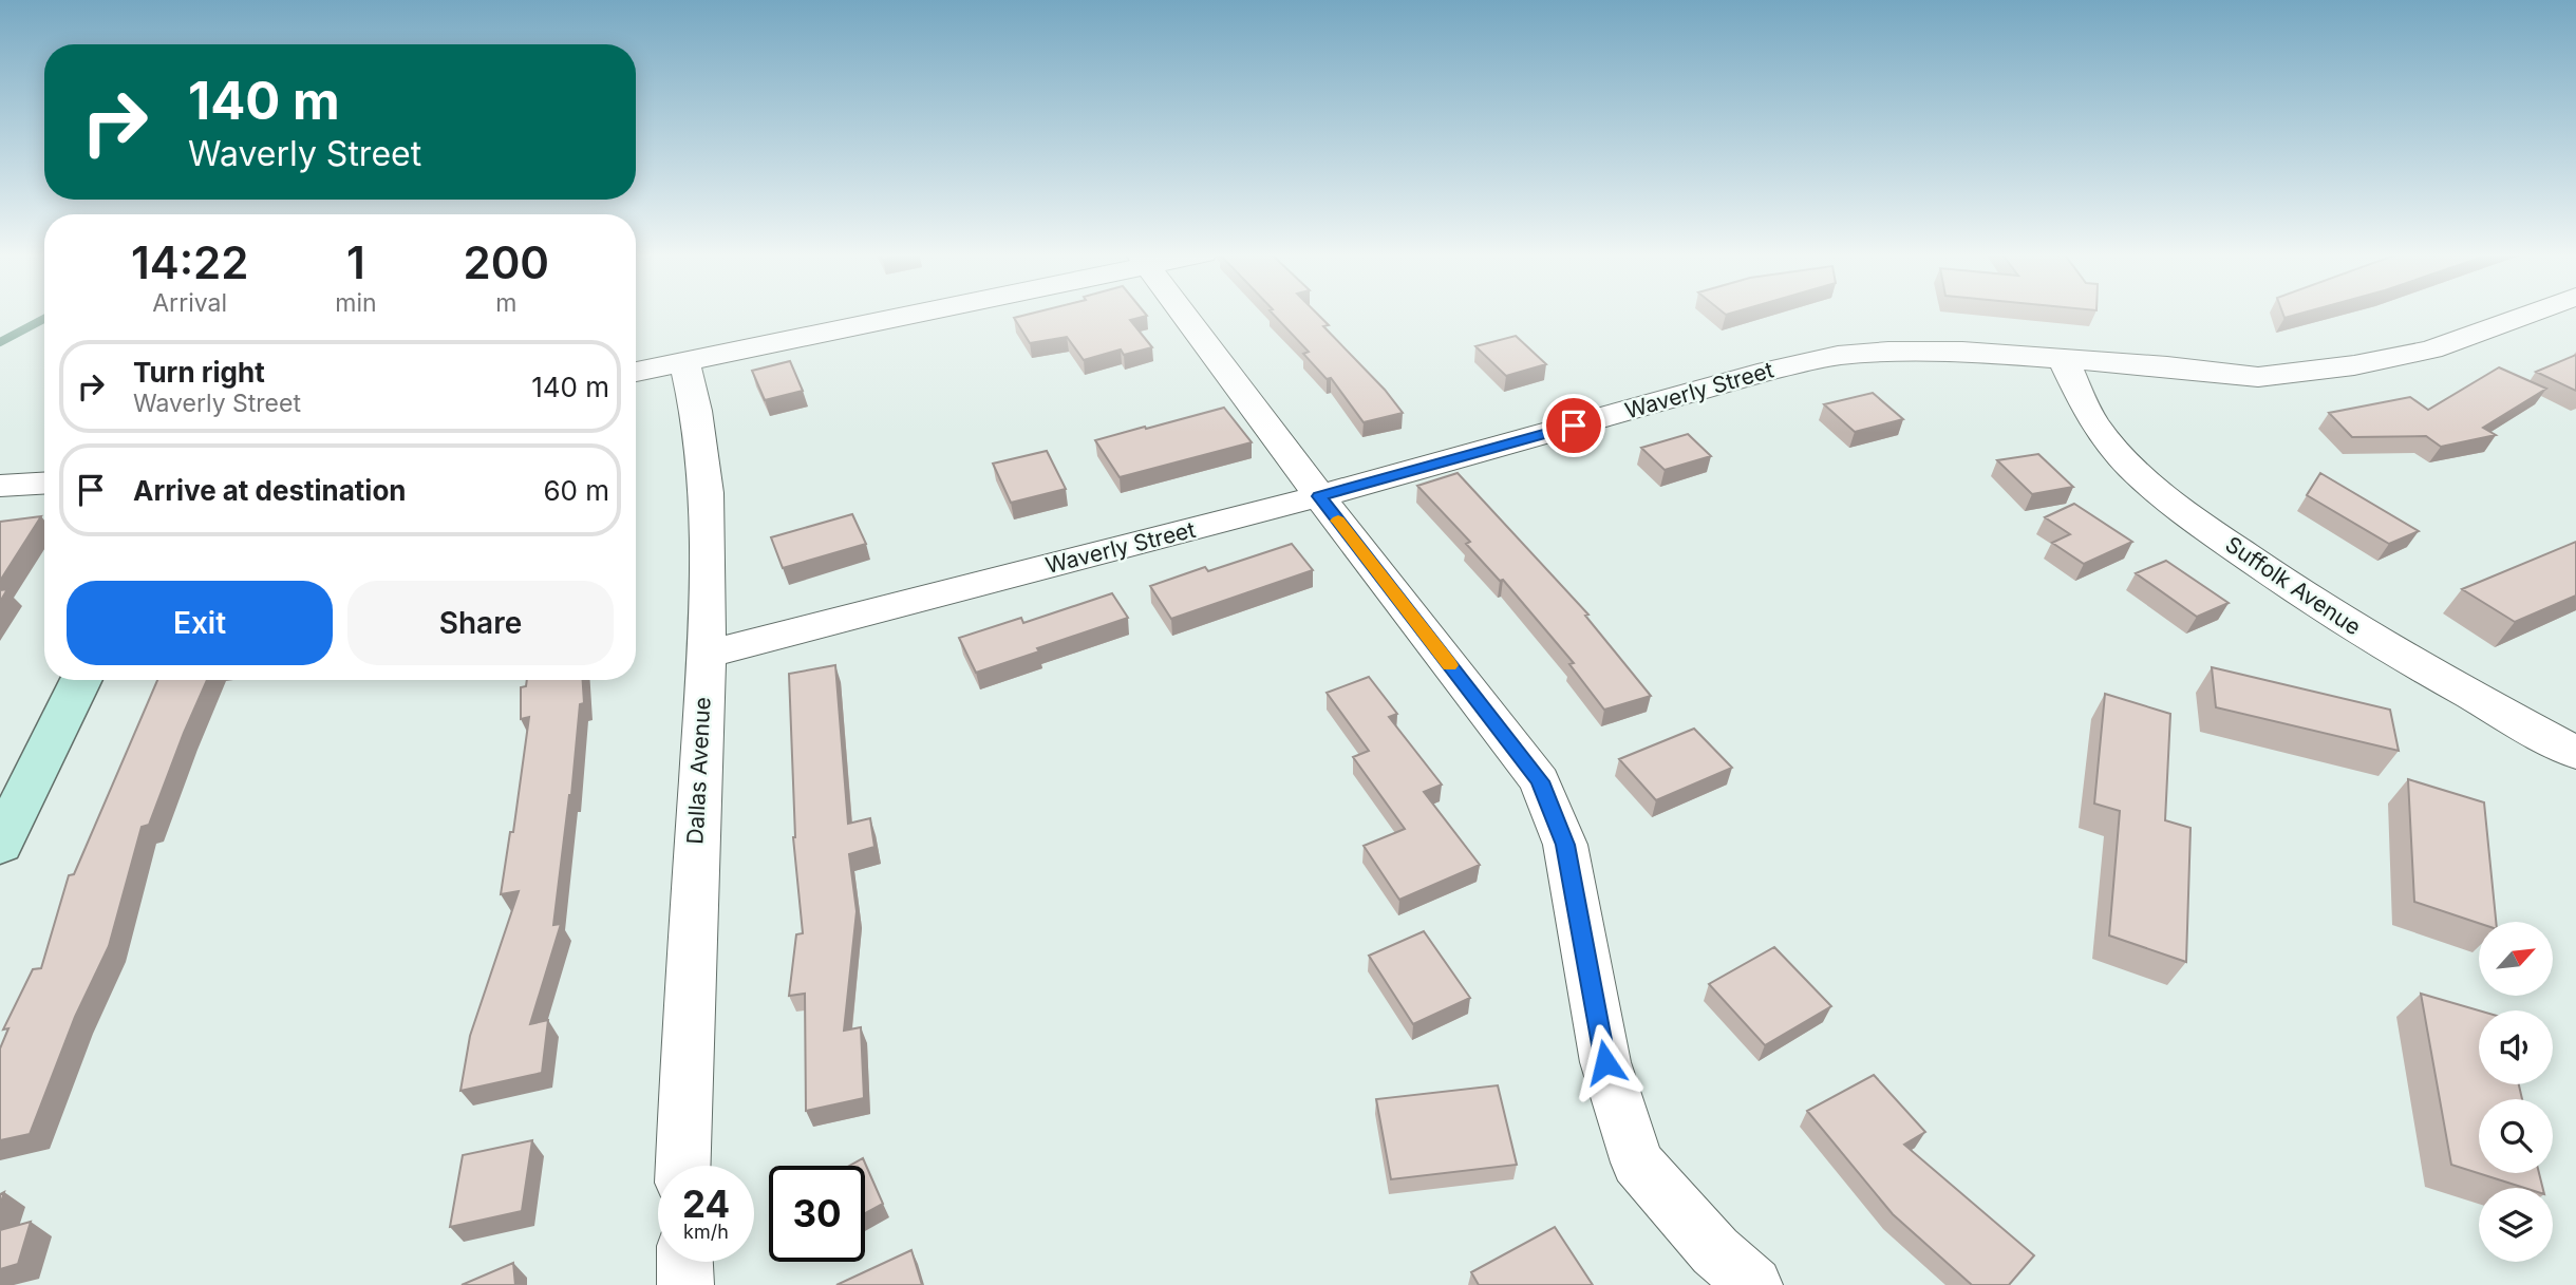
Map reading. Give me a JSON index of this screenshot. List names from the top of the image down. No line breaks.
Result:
{"streets":{"street":["Waverly Street","Suffolk Avenue","Dallas Avenue"]},"crossings":[["Waverly Street","Suffolk Avenue"],["Waverly Street","Dallas Avenue"]],"north":"top right","page":{"turn":["140 m","Waverly Street"],"eta":["14:22","Arrival","1","min","200","m"],"list":[{"name":"Turn right","note":"Waverly Street","value":"140 m"},{"name":"Arrive at destination","value":"60 m"}],"buttons":["Exit","Share"],"speed":"24 km/h","limit":"30"}}
